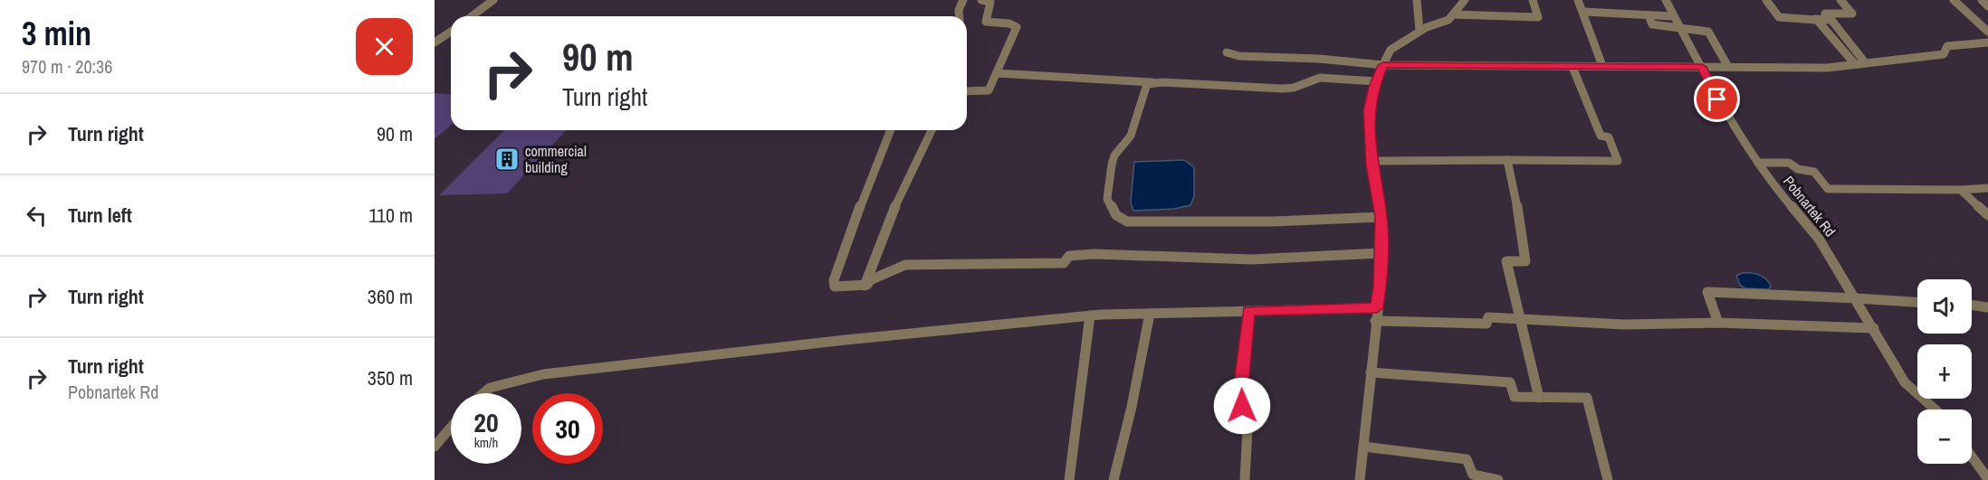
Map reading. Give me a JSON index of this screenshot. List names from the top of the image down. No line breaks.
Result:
{"streets":{"street":["Pobnartek Rd"]},"places":{"building":["commercial building"]},"page":{"heading":["3 min","970 m · 20:36"],"turn":["90 m","Turn right"],"list":[{"name":"Turn right","value":"90 m"},{"name":"Turn left","value":"110 m"},{"name":"Turn right","value":"360 m"},{"name":"Turn right","note":"Pobnartek Rd","value":"350 m"}],"map_buttons":["+","−"],"speed":"20 km/h","limit":"30"}}
